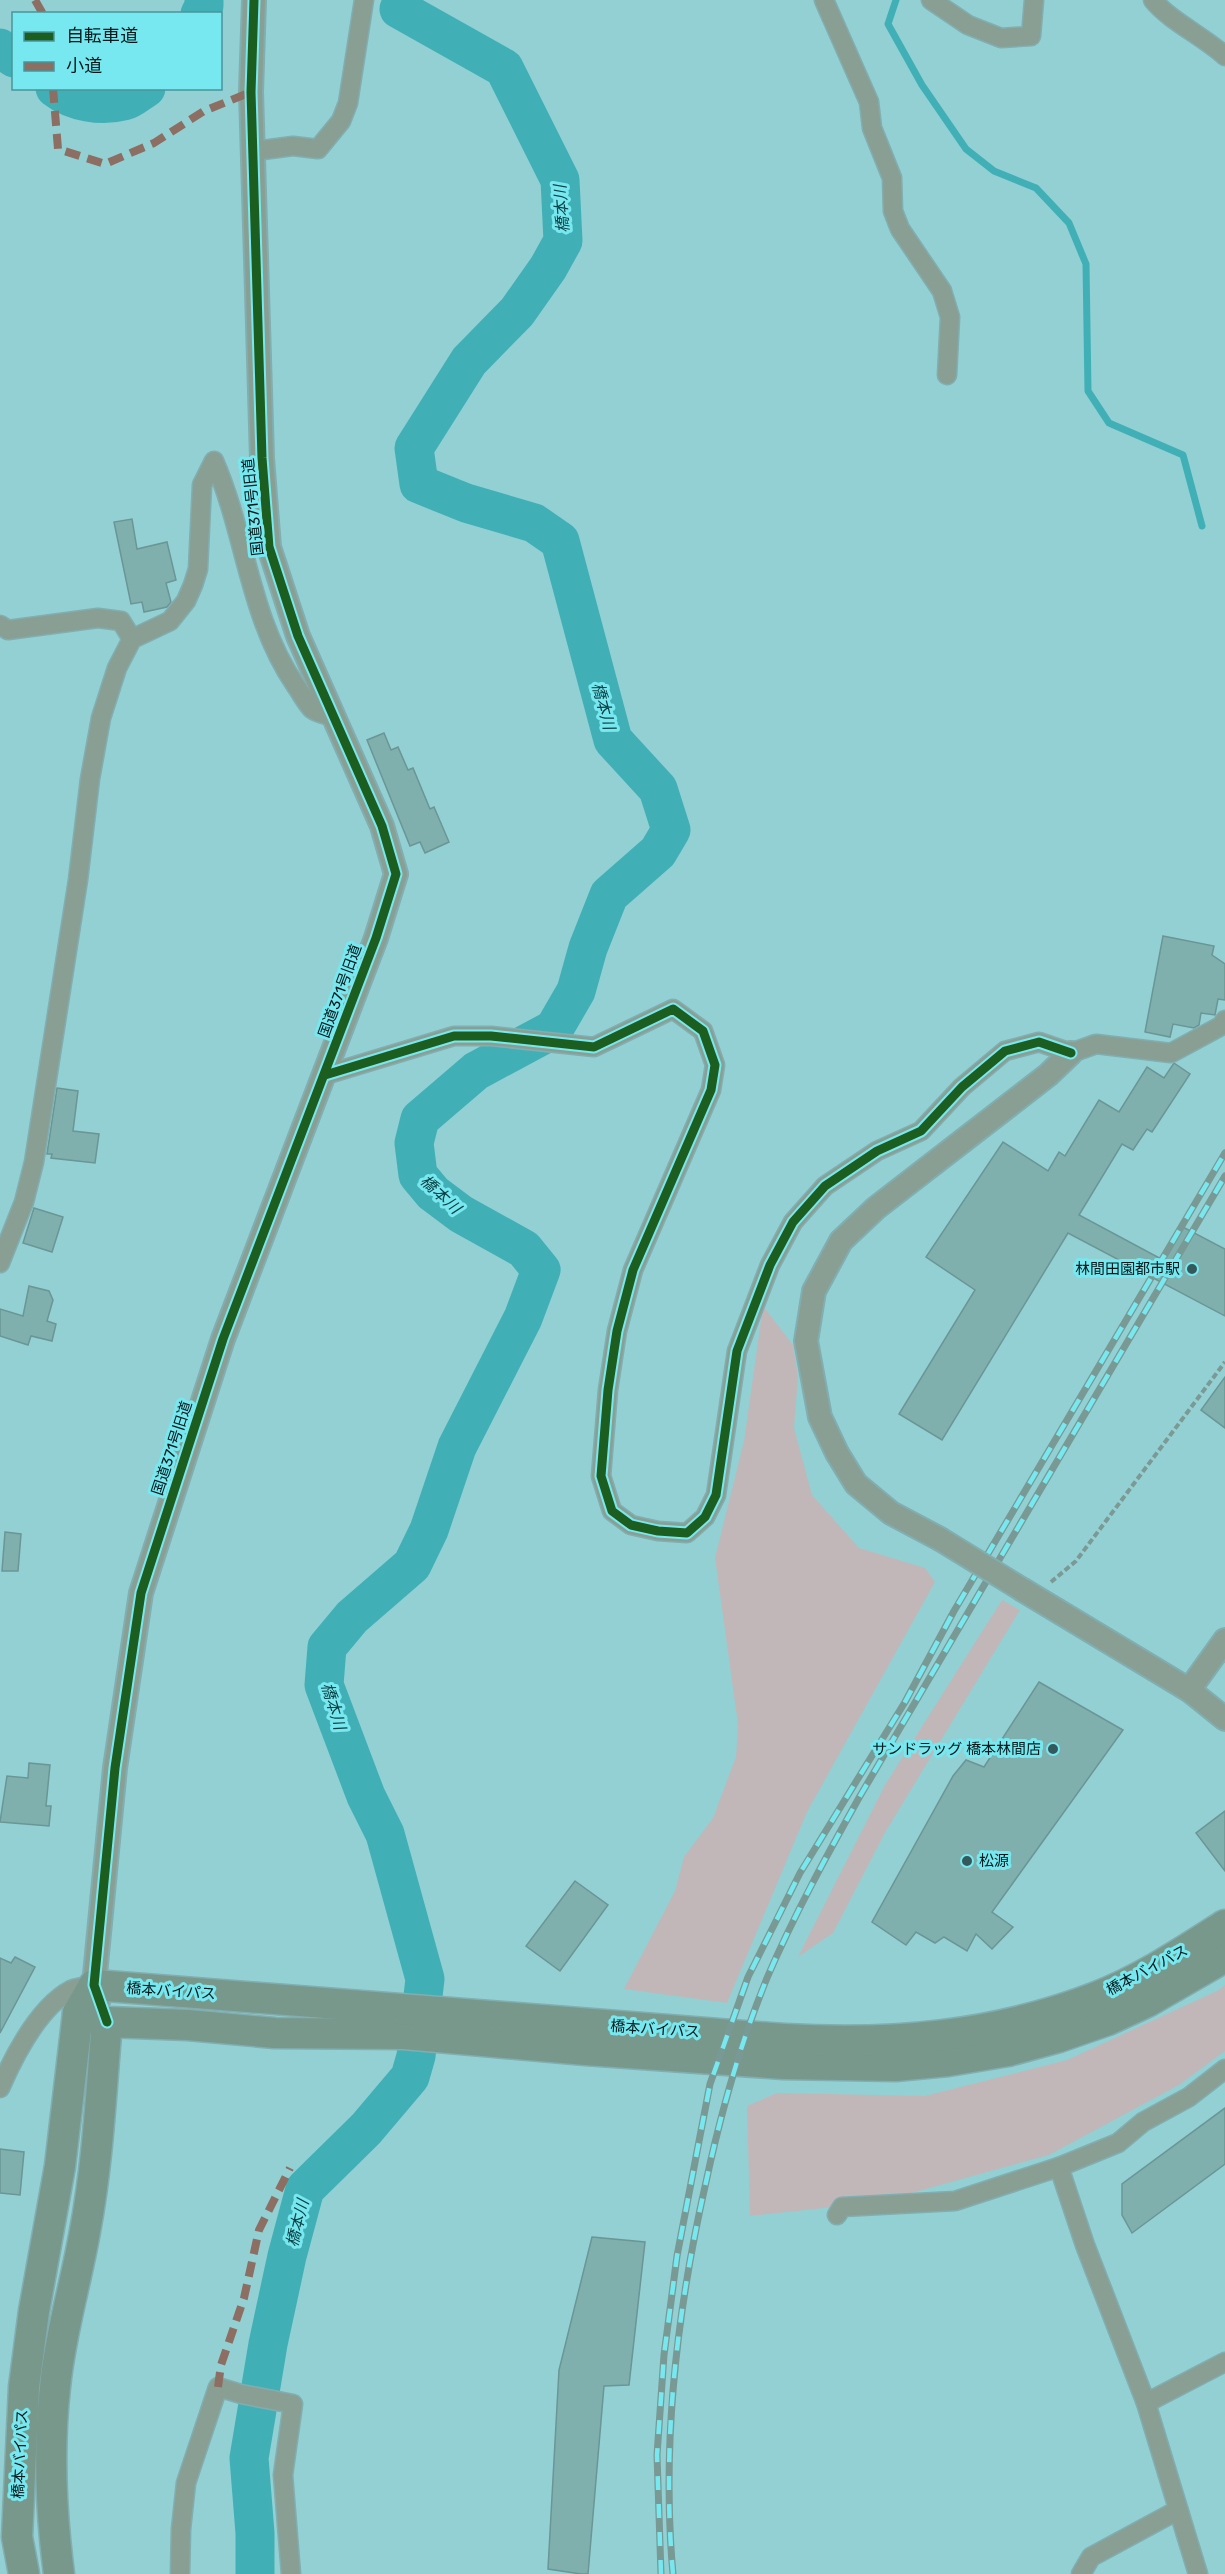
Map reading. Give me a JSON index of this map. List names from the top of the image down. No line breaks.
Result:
{"streets":{"highway":["橋本バイパス"],"street":["国道371号旧道"]},"crossings":[["国道371号旧道","橋本バイパス"]],"water":["橋本川"],"places":["林間田園都市駅","サンドラッグ 橋本林間店","松源"],"legend":["自転車道","小道"]}
